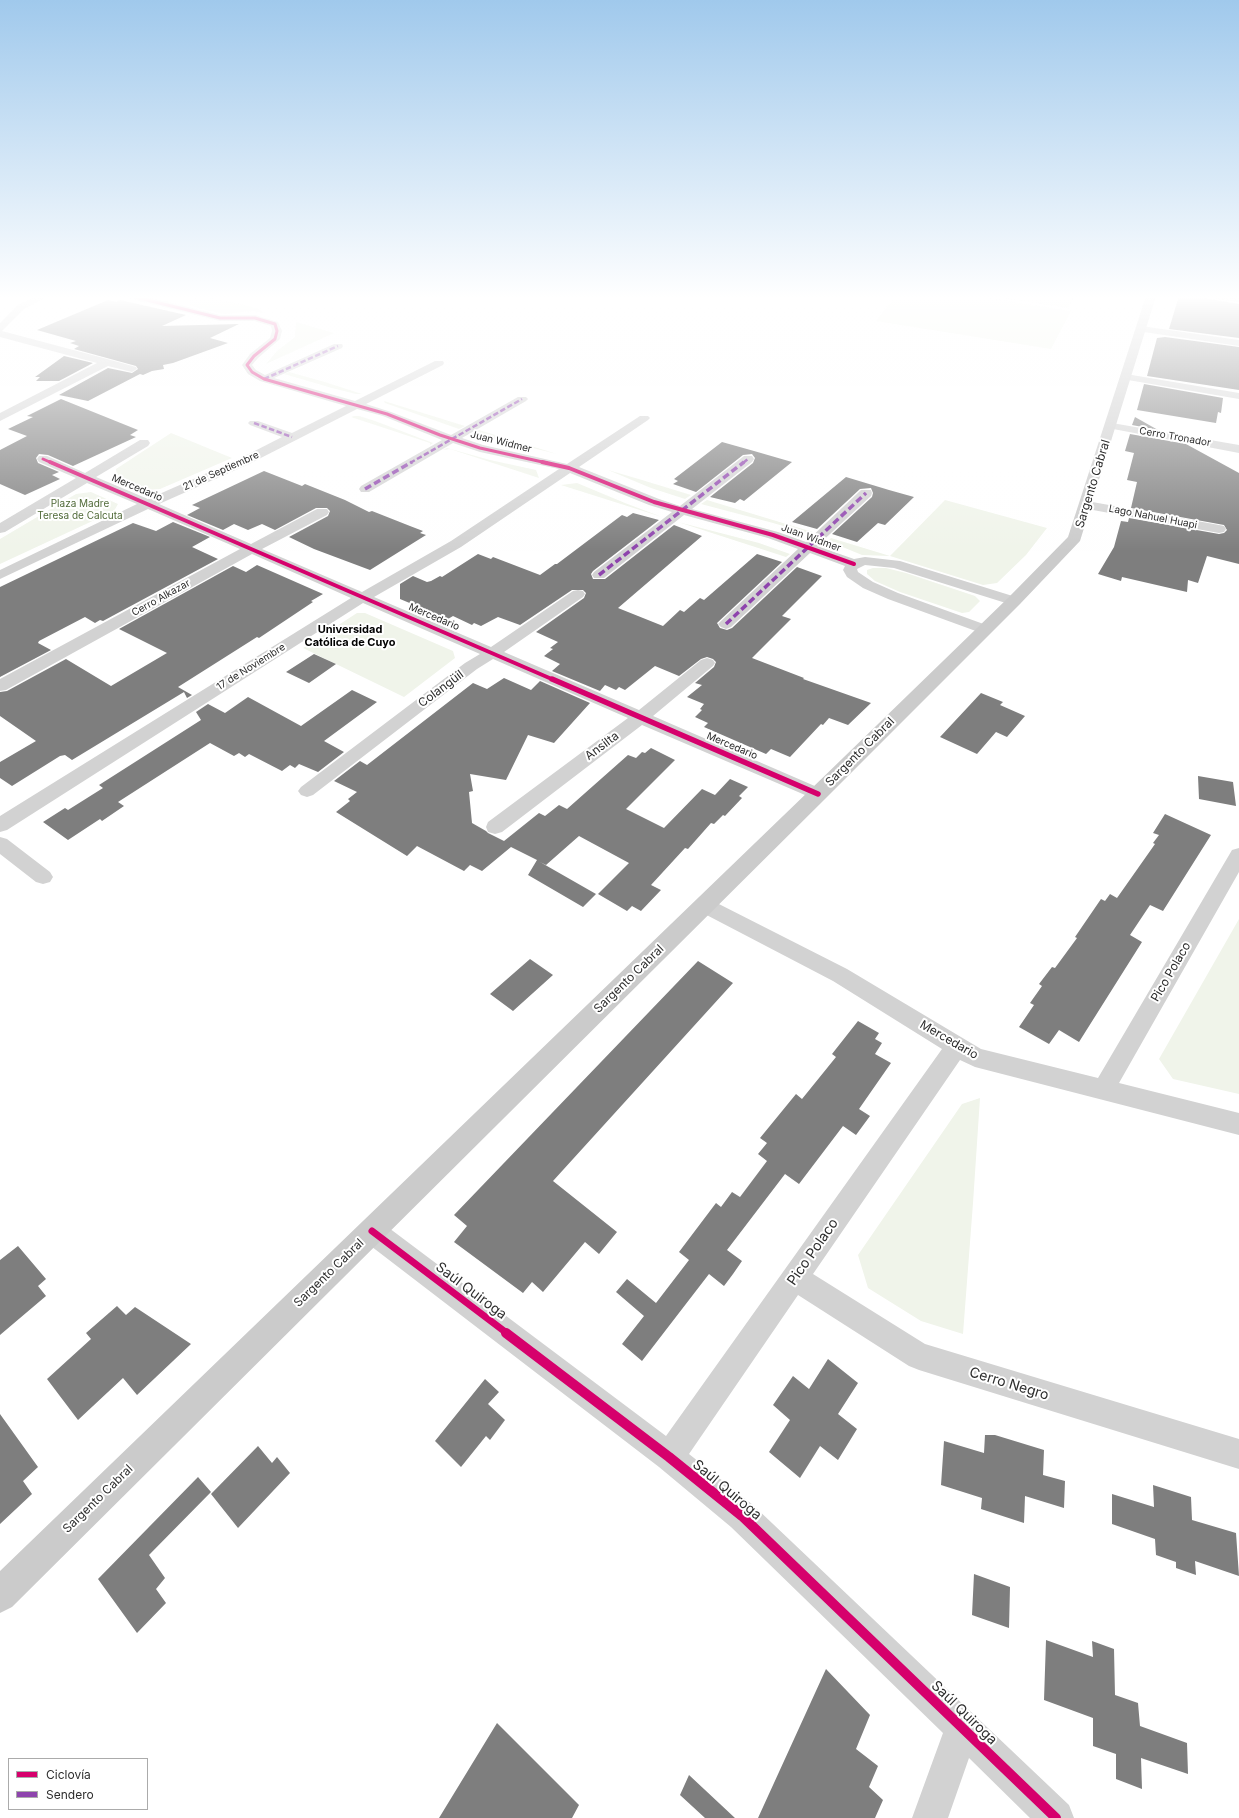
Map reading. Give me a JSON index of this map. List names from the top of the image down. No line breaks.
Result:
{"streets":{"main road":["Sargento Cabral"],"street":["Cerro Tronador","Juan Widmer","21 de Septiembre","Mercedario","Lago Nahuel Huapi","Cerro Alkazar","17 de Noviembre","Colangüil","Ansilta","Pico Polaco","Saúl Quiroga","Cerro Negro"]},"crossings":[["Cerro Tronador","Sargento Cabral"],["Juan Widmer","21 de Septiembre"],["Juan Widmer","Sargento Cabral"],["Juan Widmer","17 de Noviembre"],["21 de Septiembre","Mercedario"],["Sargento Cabral","Mercedario"],["Sargento Cabral","Lago Nahuel Huapi"],["Sargento Cabral","Saúl Quiroga"],["Mercedario","Cerro Alkazar"],["Mercedario","17 de Noviembre"],["Mercedario","Colangüil"],["Mercedario","Ansilta"],["Mercedario","Pico Polaco"],["Pico Polaco","Saúl Quiroga"],["Pico Polaco","Cerro Negro"]],"districts":["Universidad Católica de Cuyo"],"parks":["Plaza Madre Teresa de Calcuta"],"legend":["Ciclovía","Sendero"]}
